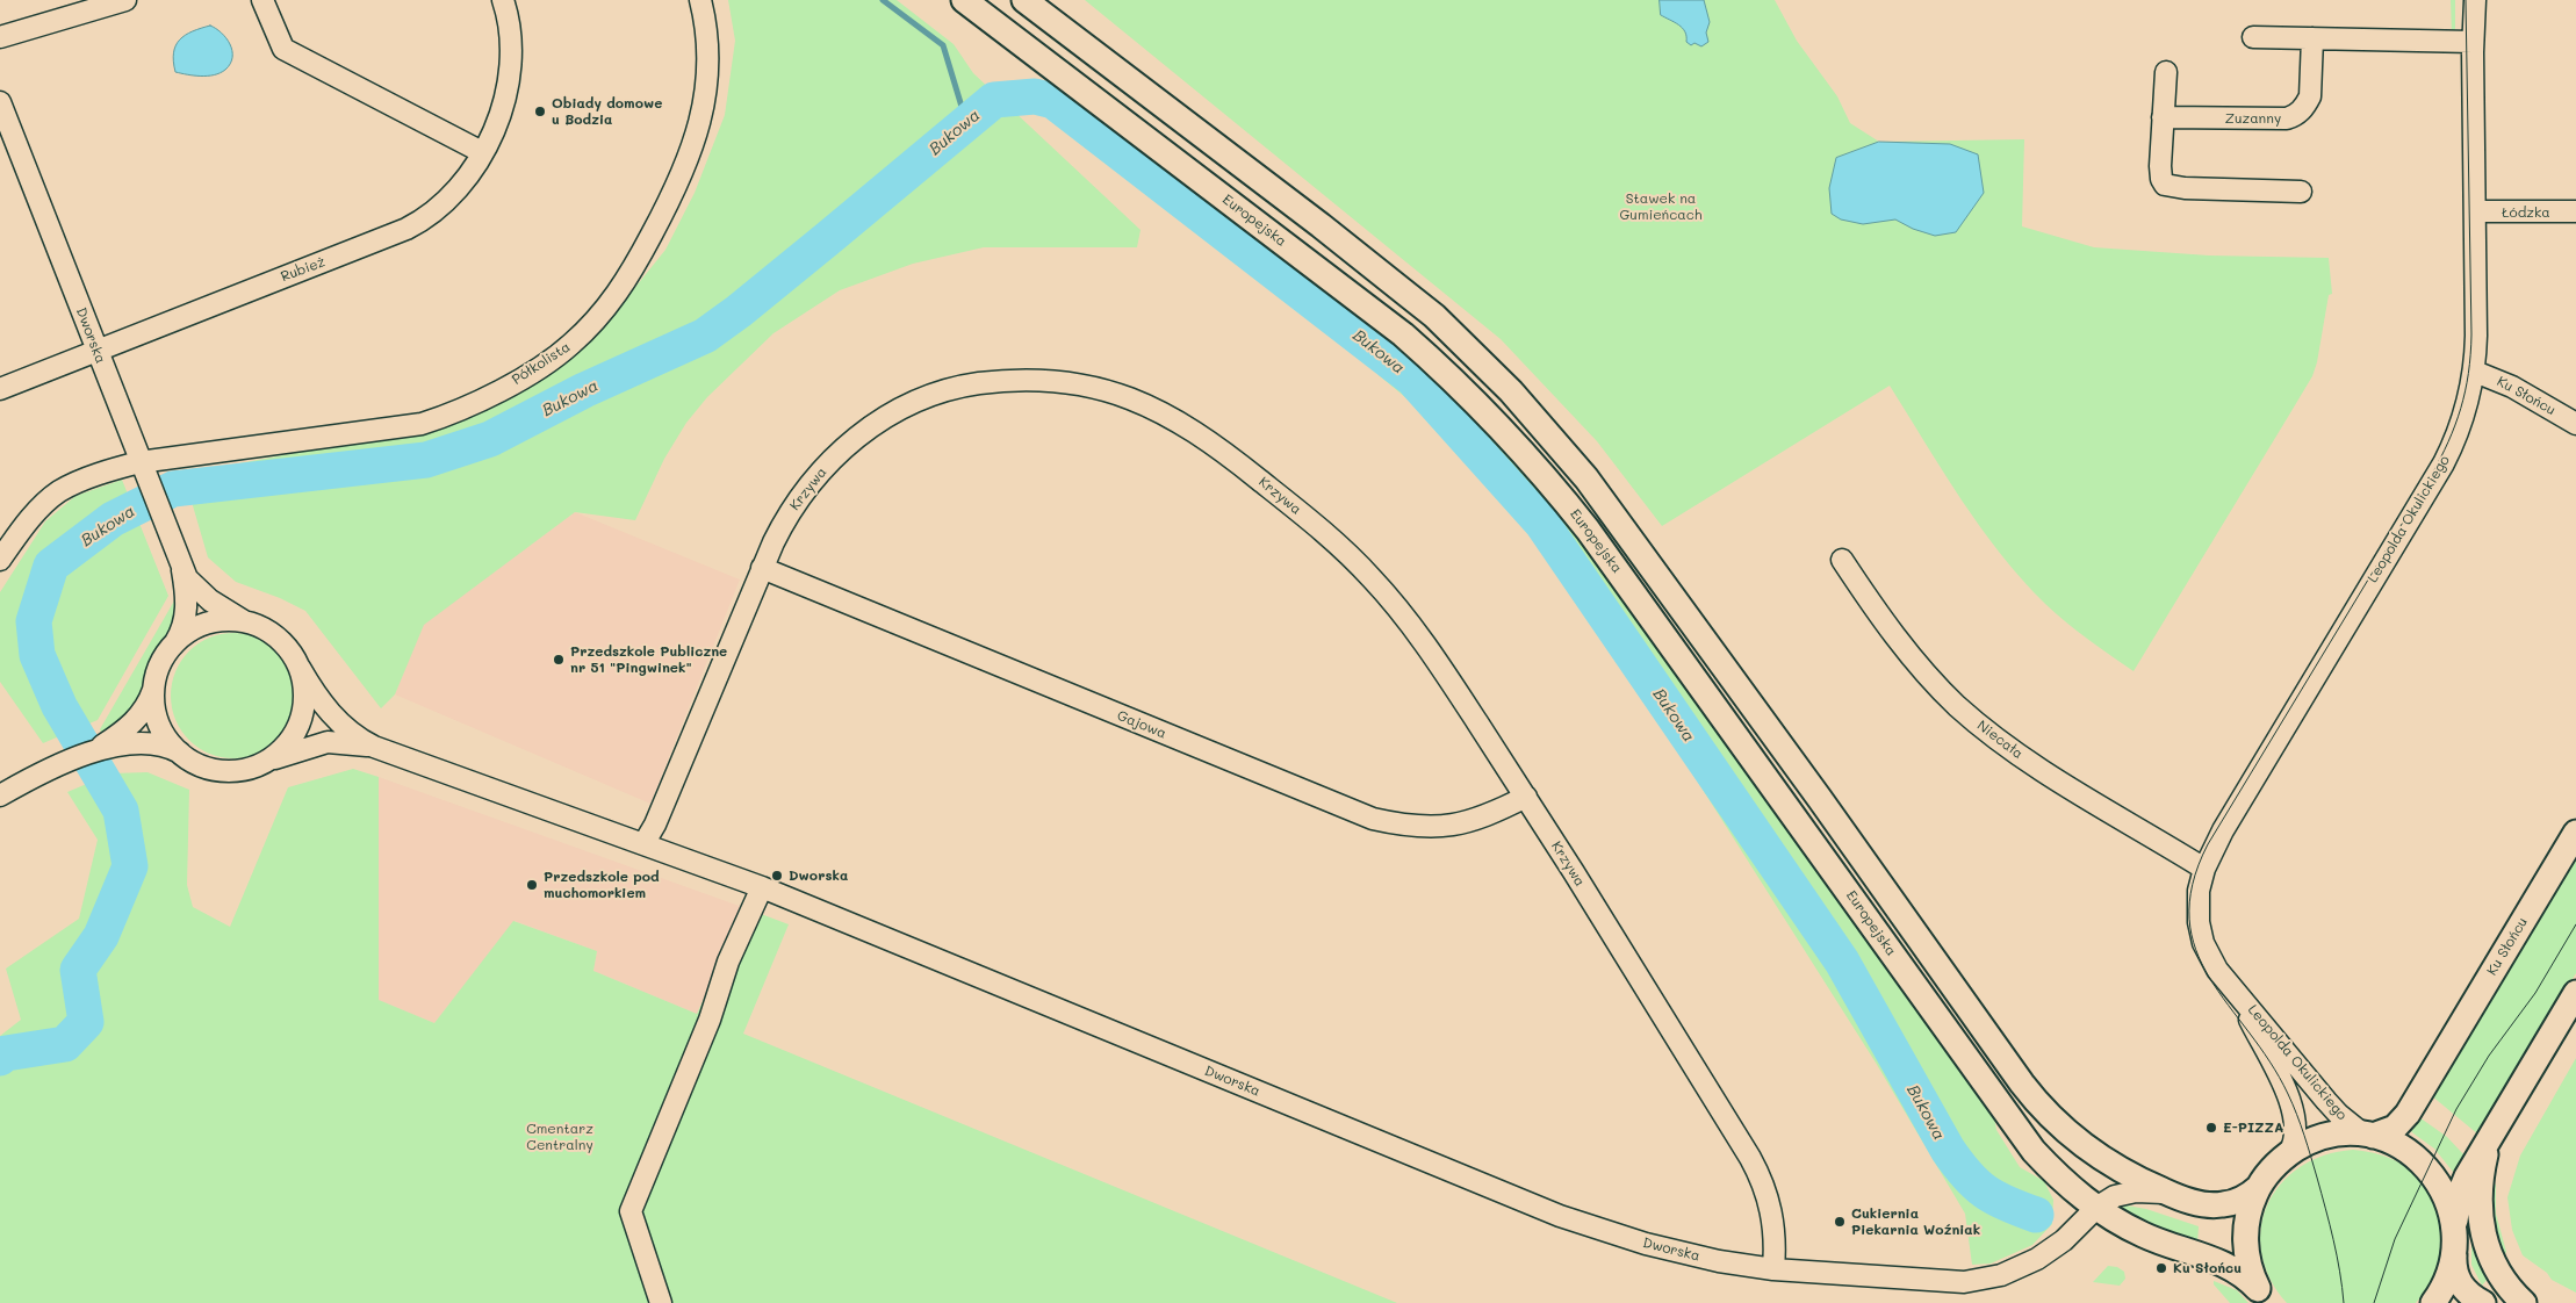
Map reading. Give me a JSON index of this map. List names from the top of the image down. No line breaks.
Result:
{"streets":{"main road":["Europejska","Ku Słońcu"],"street":["Zuzanny","Łódzka","Rubież","Dworska","Półkolista","Krzywa","Leopolda Okulickiego","Gajowa","Niecała"]},"crossings":[["Łódzka","Leopolda Okulickiego"],["Europejska","Dworska"],["Rubież","Dworska"],["Dworska","Półkolista"],["Dworska","Krzywa"],["Ku Słońcu","Leopolda Okulickiego"],["Krzywa","Gajowa"],["Leopolda Okulickiego","Niecała"]],"water":["Bukowa"],"parks":["Stawek na Gumieńcach","Cmentarz Centralny"],"places":["Obiady domowe u Bodzia","Przedszkole Publiczne nr 51 \"Pingwinek\"","Dworska","Przedszkole pod muchomorkiem","E-PIZZA","Cukiernia Piekarnia Woźniak","Ku Słońcu"]}
